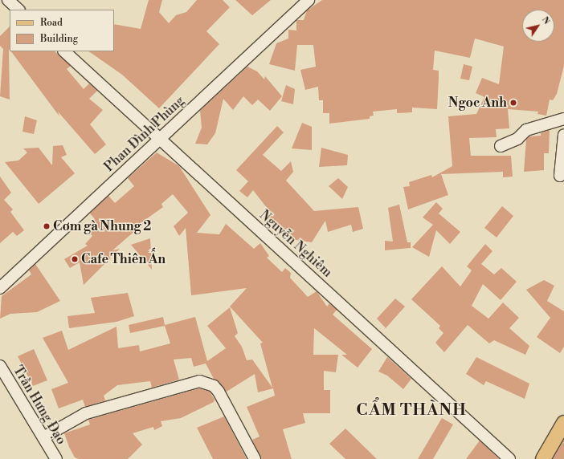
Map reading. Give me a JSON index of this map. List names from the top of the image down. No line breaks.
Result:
{"streets":{"street":["Phan Đình Phùng","Nguyễn Nghiêm","Trần Hưng Đạo"]},"crossings":[["Phan Đình Phùng","Nguyễn Nghiêm"]],"districts":["CẨM THÀNH"],"places":["Ngoc Anh","Cơm gà Nhung 2","Cafe Thiên Ấn"],"legend":["Road","Building"],"north":"top right"}
